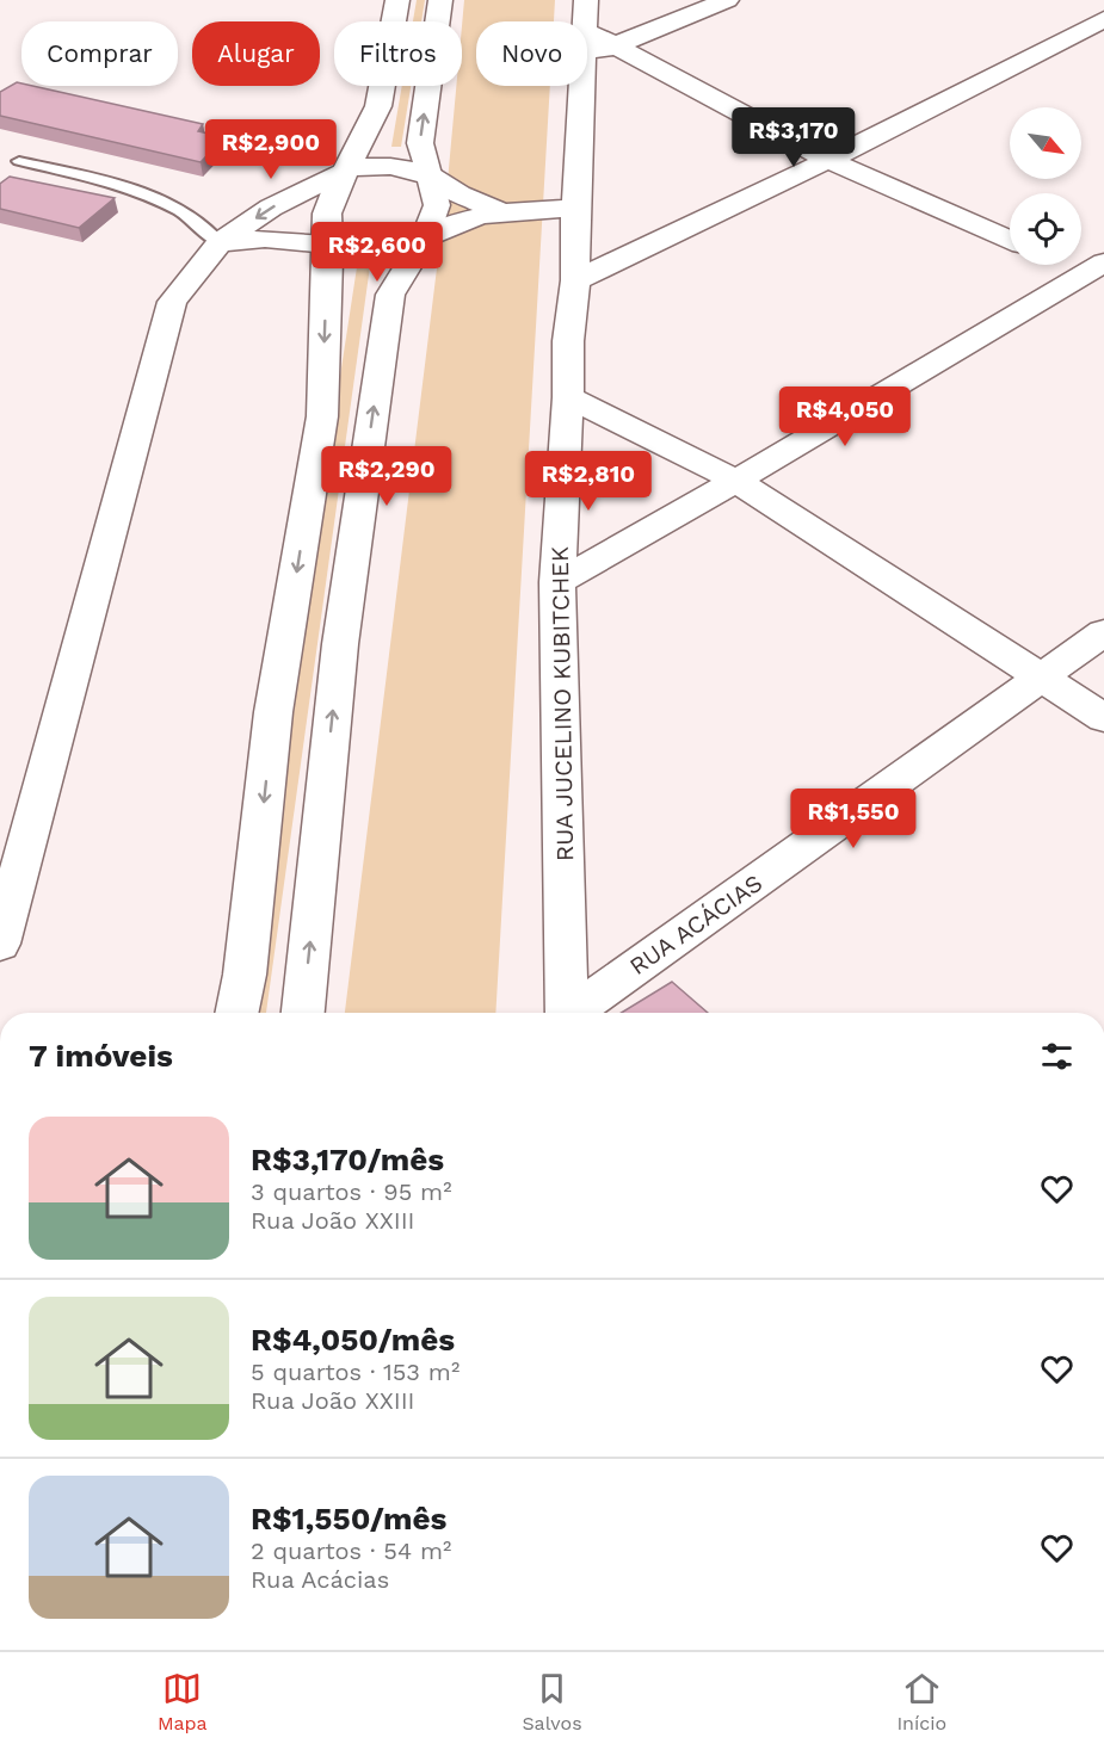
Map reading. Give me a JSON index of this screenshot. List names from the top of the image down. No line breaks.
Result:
{"streets":{"street":["RUA JUCELINO KUBITCHEK","RUA ACÁCIAS"]},"north":"bottom right","page":{"chip":["Comprar","Alugar","Filtros","Novo"],"price":["R$3,170","R$2,900","R$2,600","R$4,050","R$2,290","R$2,810","R$1,550"],"heading":"7 imóveis","list":[{"name":"R$3,170/mês","note":"3 quartos · 95 m² · Rua João XXIII"},{"name":"R$4,050/mês","note":"5 quartos · 153 m² · Rua João XXIII"},{"name":"R$1,550/mês","note":"2 quartos · 54 m² · Rua Acácias"}],"tabs":["Mapa","Salvos","Início"]}}
